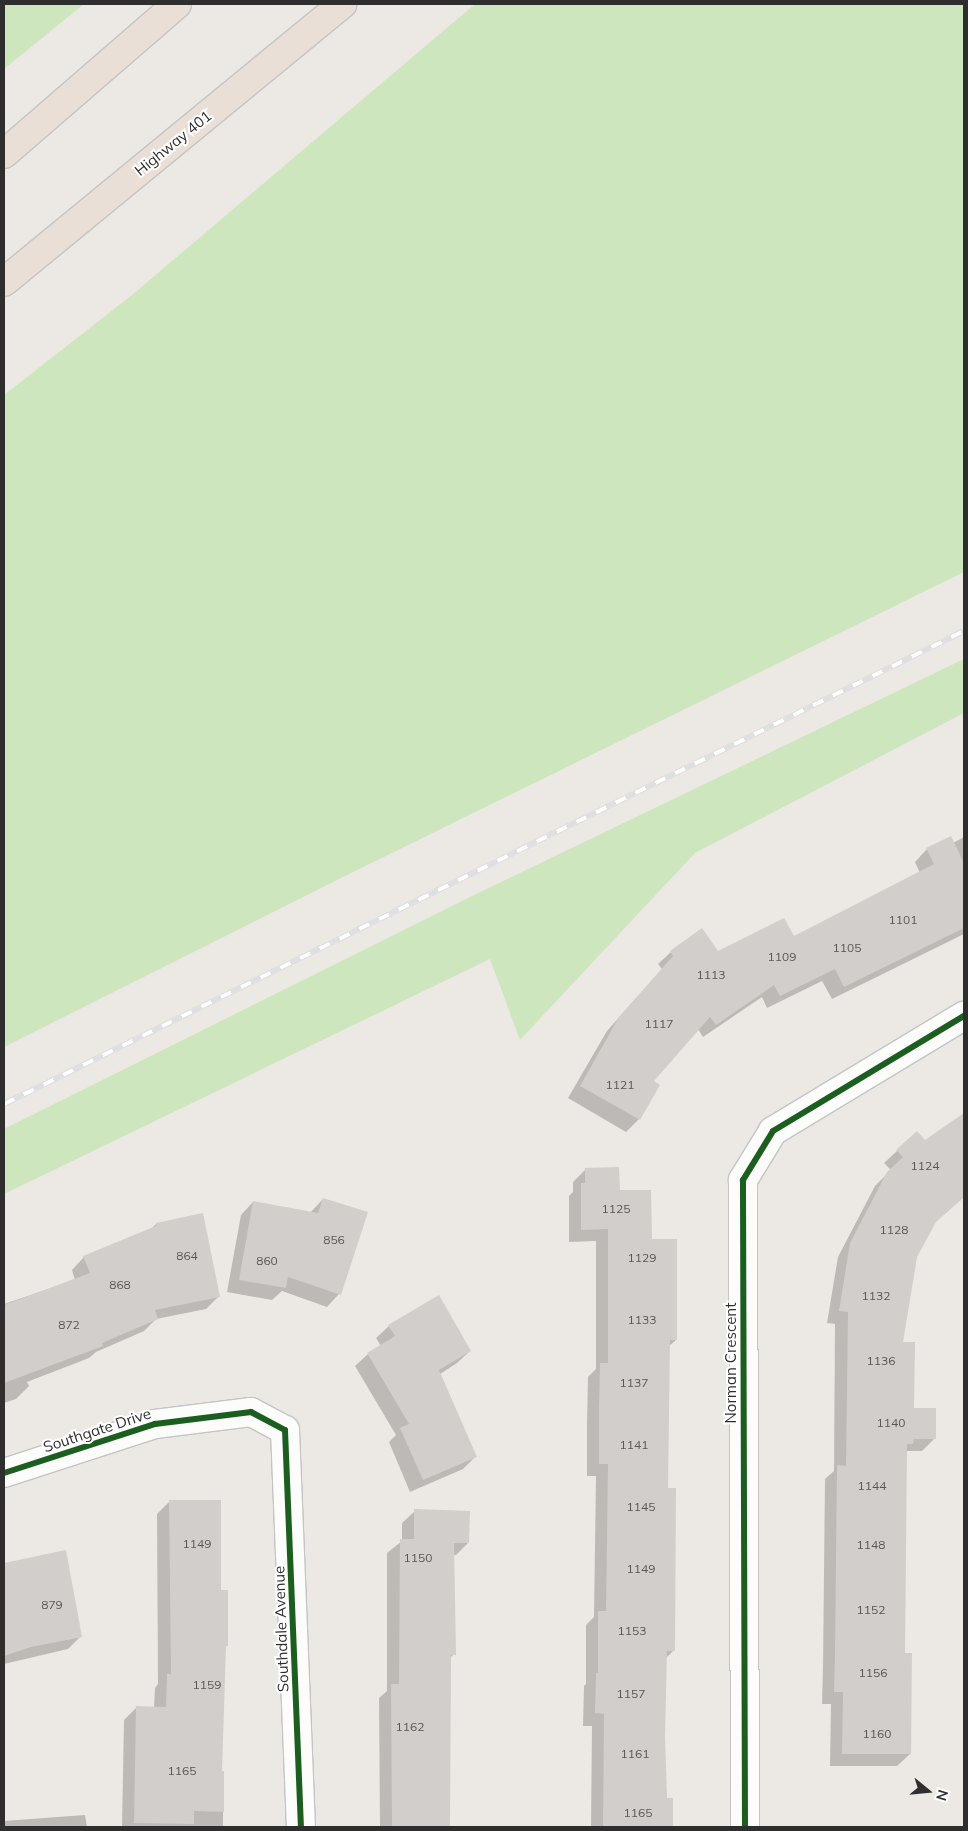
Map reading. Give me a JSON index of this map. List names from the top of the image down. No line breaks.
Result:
{"streets":{"highway":["Highway 401"],"street":["Norman Crescent","Southgate Drive","Southdale Avenue"]},"crossings":[["Southgate Drive","Southdale Avenue"]],"house_numbers":["1101","1105","1109","1113","1117","1121","1124","1125","1128","856","864","1129","860","868","1132","1133","872","1136","1137","1140","1141","1144","1145","1149","1148","1150","1149","879","1152","1153","1156","1159","1157","1162","1160","1161","1165","1165"],"north":"right"}
